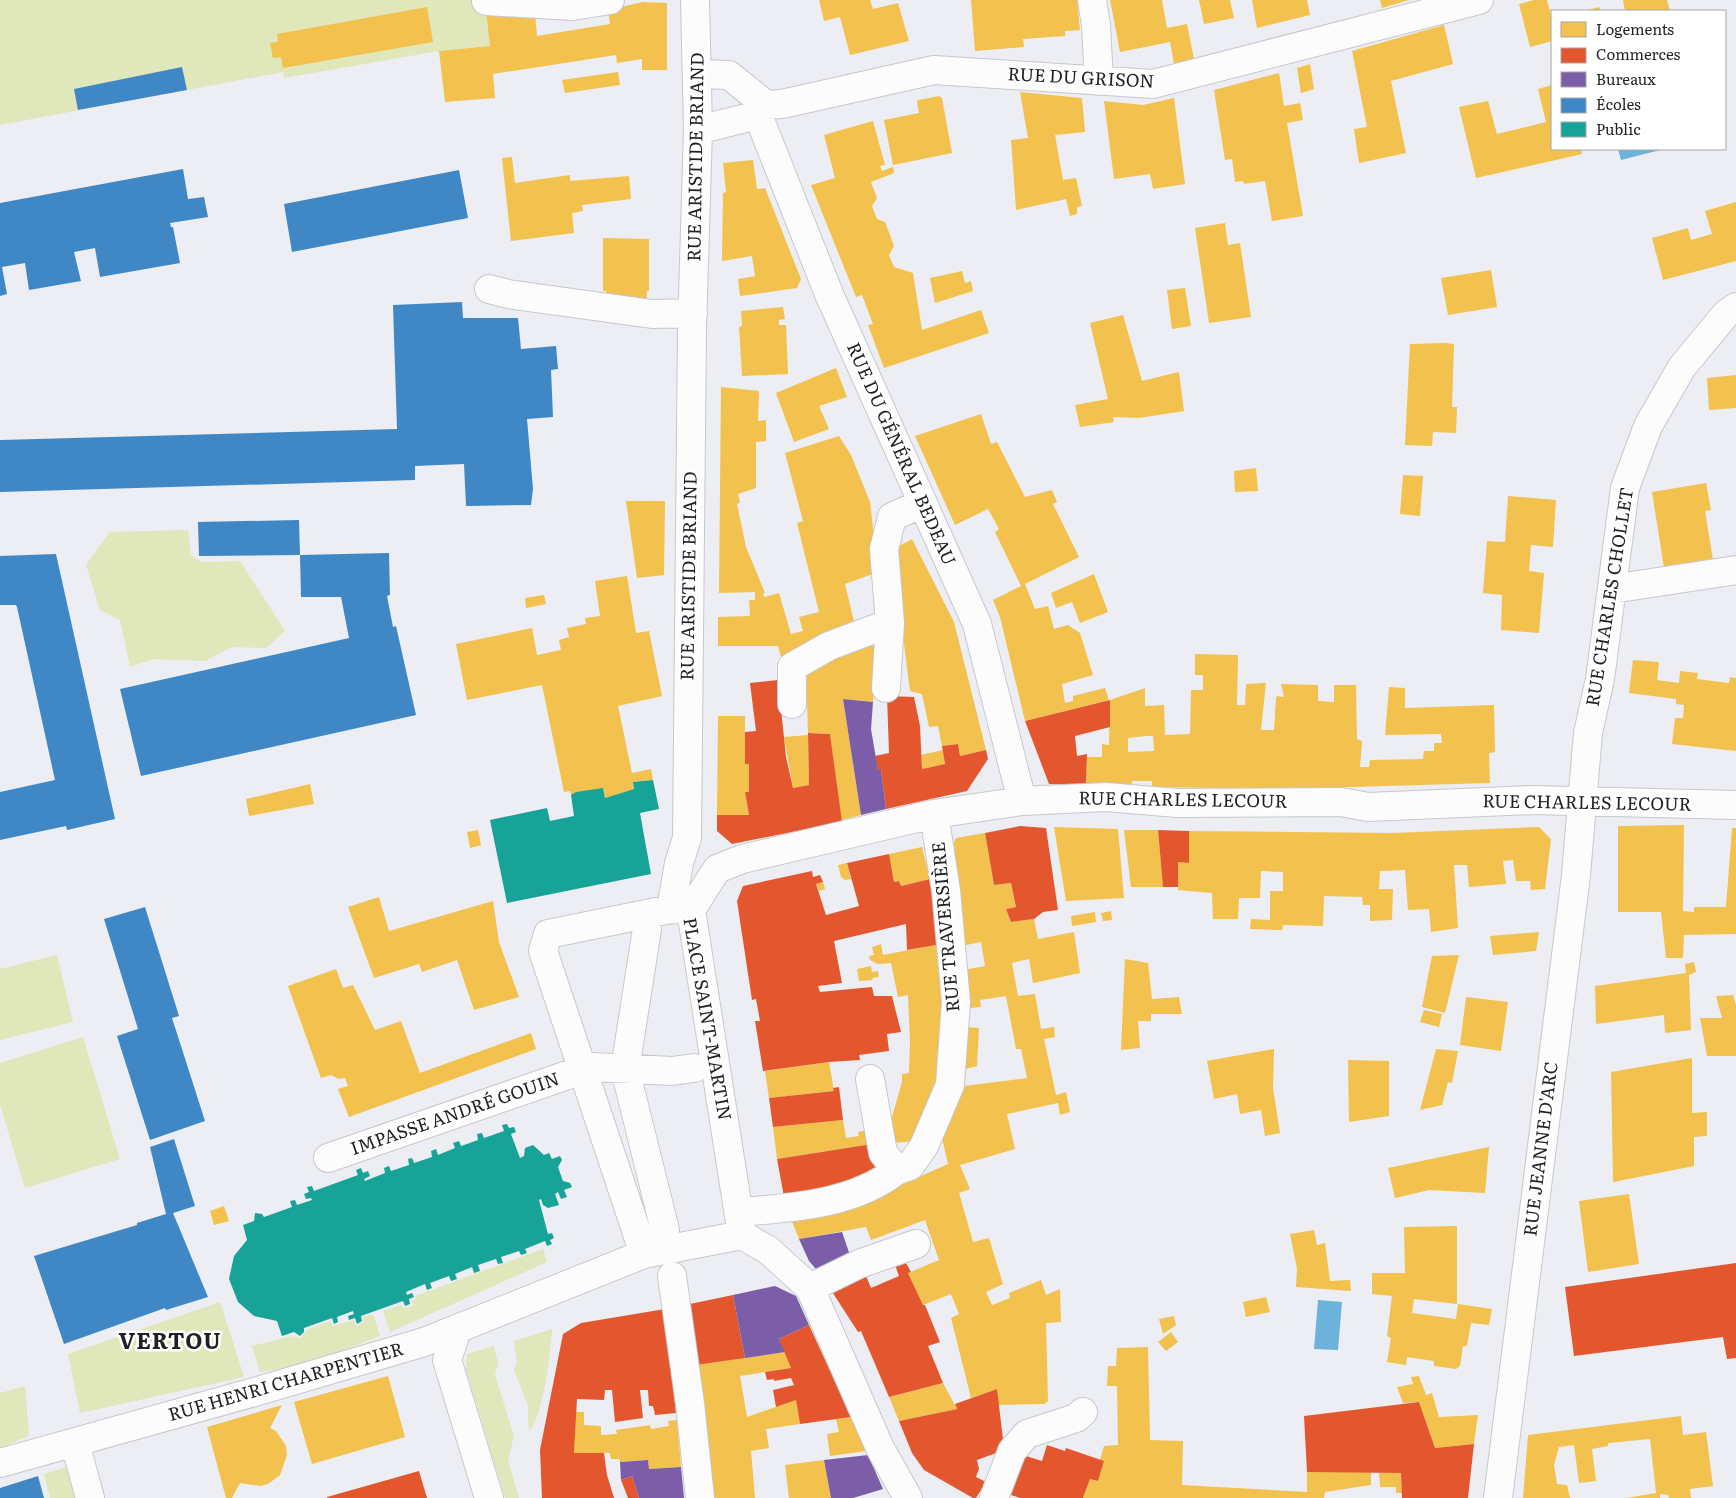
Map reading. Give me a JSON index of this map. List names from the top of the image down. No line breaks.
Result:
{"streets":{"street":["RUE DU GRISON","RUE ARISTIDE BRIAND","RUE DU GÉNÉRAL BEDEAU","RUE CHARLES CHOLLET","RUE CHARLES LECOUR","RUE TRAVERSIÈRE","PLACE SAINT-MARTIN","IMPASSE ANDRÉ GOUIN","RUE JEANNE D'ARC","RUE HENRI CHARPENTIER"]},"crossings":[["RUE DU GRISON","RUE ARISTIDE BRIAND"],["RUE DU GRISON","RUE DU GÉNÉRAL BEDEAU"],["RUE ARISTIDE BRIAND","PLACE SAINT-MARTIN"],["RUE DU GÉNÉRAL BEDEAU","RUE CHARLES LECOUR"],["RUE CHARLES CHOLLET","RUE CHARLES LECOUR"],["RUE CHARLES CHOLLET","RUE JEANNE D'ARC"],["RUE CHARLES LECOUR","RUE TRAVERSIÈRE"],["RUE CHARLES LECOUR","RUE JEANNE D'ARC"],["RUE TRAVERSIÈRE","PLACE SAINT-MARTIN"],["PLACE SAINT-MARTIN","IMPASSE ANDRÉ GOUIN"],["PLACE SAINT-MARTIN","RUE HENRI CHARPENTIER"]],"districts":["VERTOU"],"legend":["Logements","Commerces","Bureaux","Écoles","Public"]}
